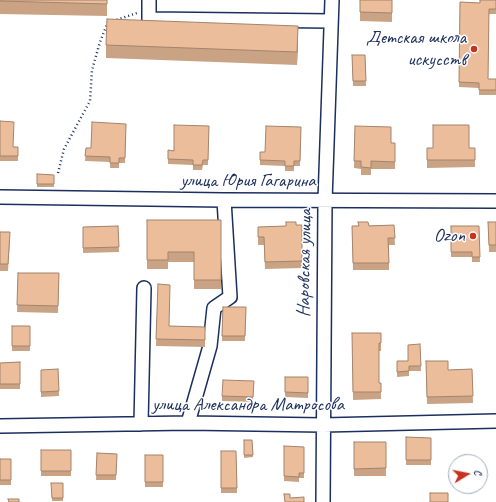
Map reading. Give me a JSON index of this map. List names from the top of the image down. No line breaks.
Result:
{"streets":{"street":["улица Юрия Гагарина","Наровская улица","улица Александра Матросова"]},"crossings":[["улица Юрия Гагарина","Наровская улица"],["Наровская улица","улица Александра Матросова"]],"places":["Детская школа искусств","Ozon"],"north":"right"}
